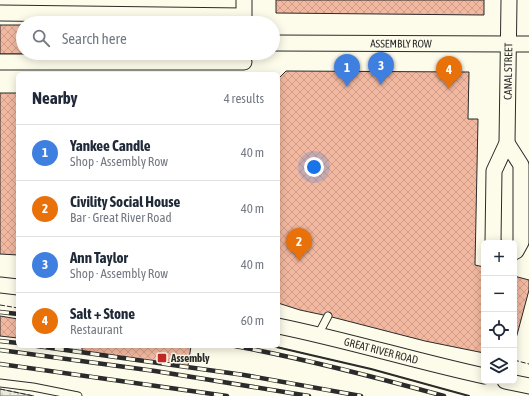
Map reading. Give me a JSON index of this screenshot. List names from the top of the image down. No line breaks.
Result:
{"streets":{"street":["ASSEMBLY ROW","CANAL STREET","GREAT RIVER ROAD"]},"crossings":[["ASSEMBLY ROW","CANAL STREET"]],"places":{"transit":["Assembly"]},"page":{"search":"Search here","pins":["3","1","4","2"],"heading":["Nearby","4 results"],"list":[{"mark":"1","name":"Yankee Candle","note":"Shop · Assembly Row","value":"40 m"},{"mark":"2","name":"Civility Social House","note":"Bar · Great River Road","value":"40 m"},{"mark":"3","name":"Ann Taylor","note":"Shop · Assembly Row","value":"40 m"},{"mark":"4","name":"Salt + Stone","note":"Restaurant","value":"60 m"}],"map_buttons":["+","−"]}}
